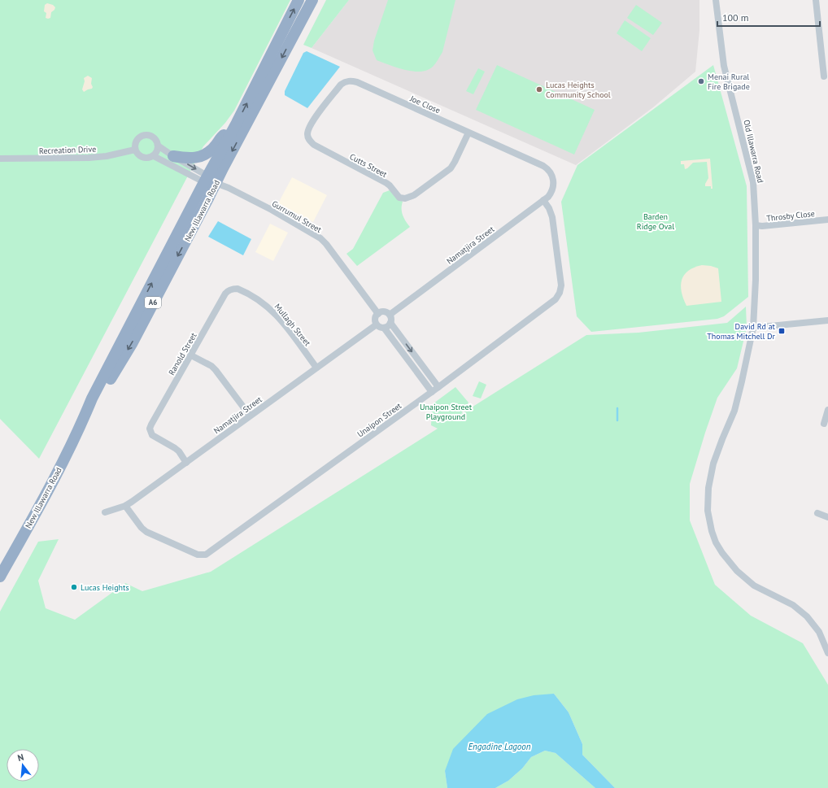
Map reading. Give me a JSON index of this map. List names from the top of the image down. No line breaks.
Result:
{"streets":{"highway":["New Illawarra Road","A6"],"street":["Joe Close","Recreation Drive","Old Illawarra Road","Cutts Street","Throsby Close","Gurrumul Street","Namatjira Street","Mullagh Street","Ranold Street","Unaipon Street"]},"crossings":[["Joe Close","Cutts Street"],["Joe Close","Namatjira Street"],["Old Illawarra Road","Throsby Close"],["New Illawarra Road","Gurrumul Street"],["Gurrumul Street","Namatjira Street"],["Namatjira Street","Mullagh Street"],["Namatjira Street","Ranold Street"],["Namatjira Street","Unaipon Street"],["Mullagh Street","Ranold Street"]],"water":["Engadine Lagoon"],"parks":["Barden Ridge Oval","Unaipon Street Playground"],"places":{"other":["Menai Rural Fire Brigade","Lucas Heights Community School","Lucas Heights"],"transit":["David Rd at Thomas Mitchell Dr"]},"scale_bar":"100 m","north":"top"}
